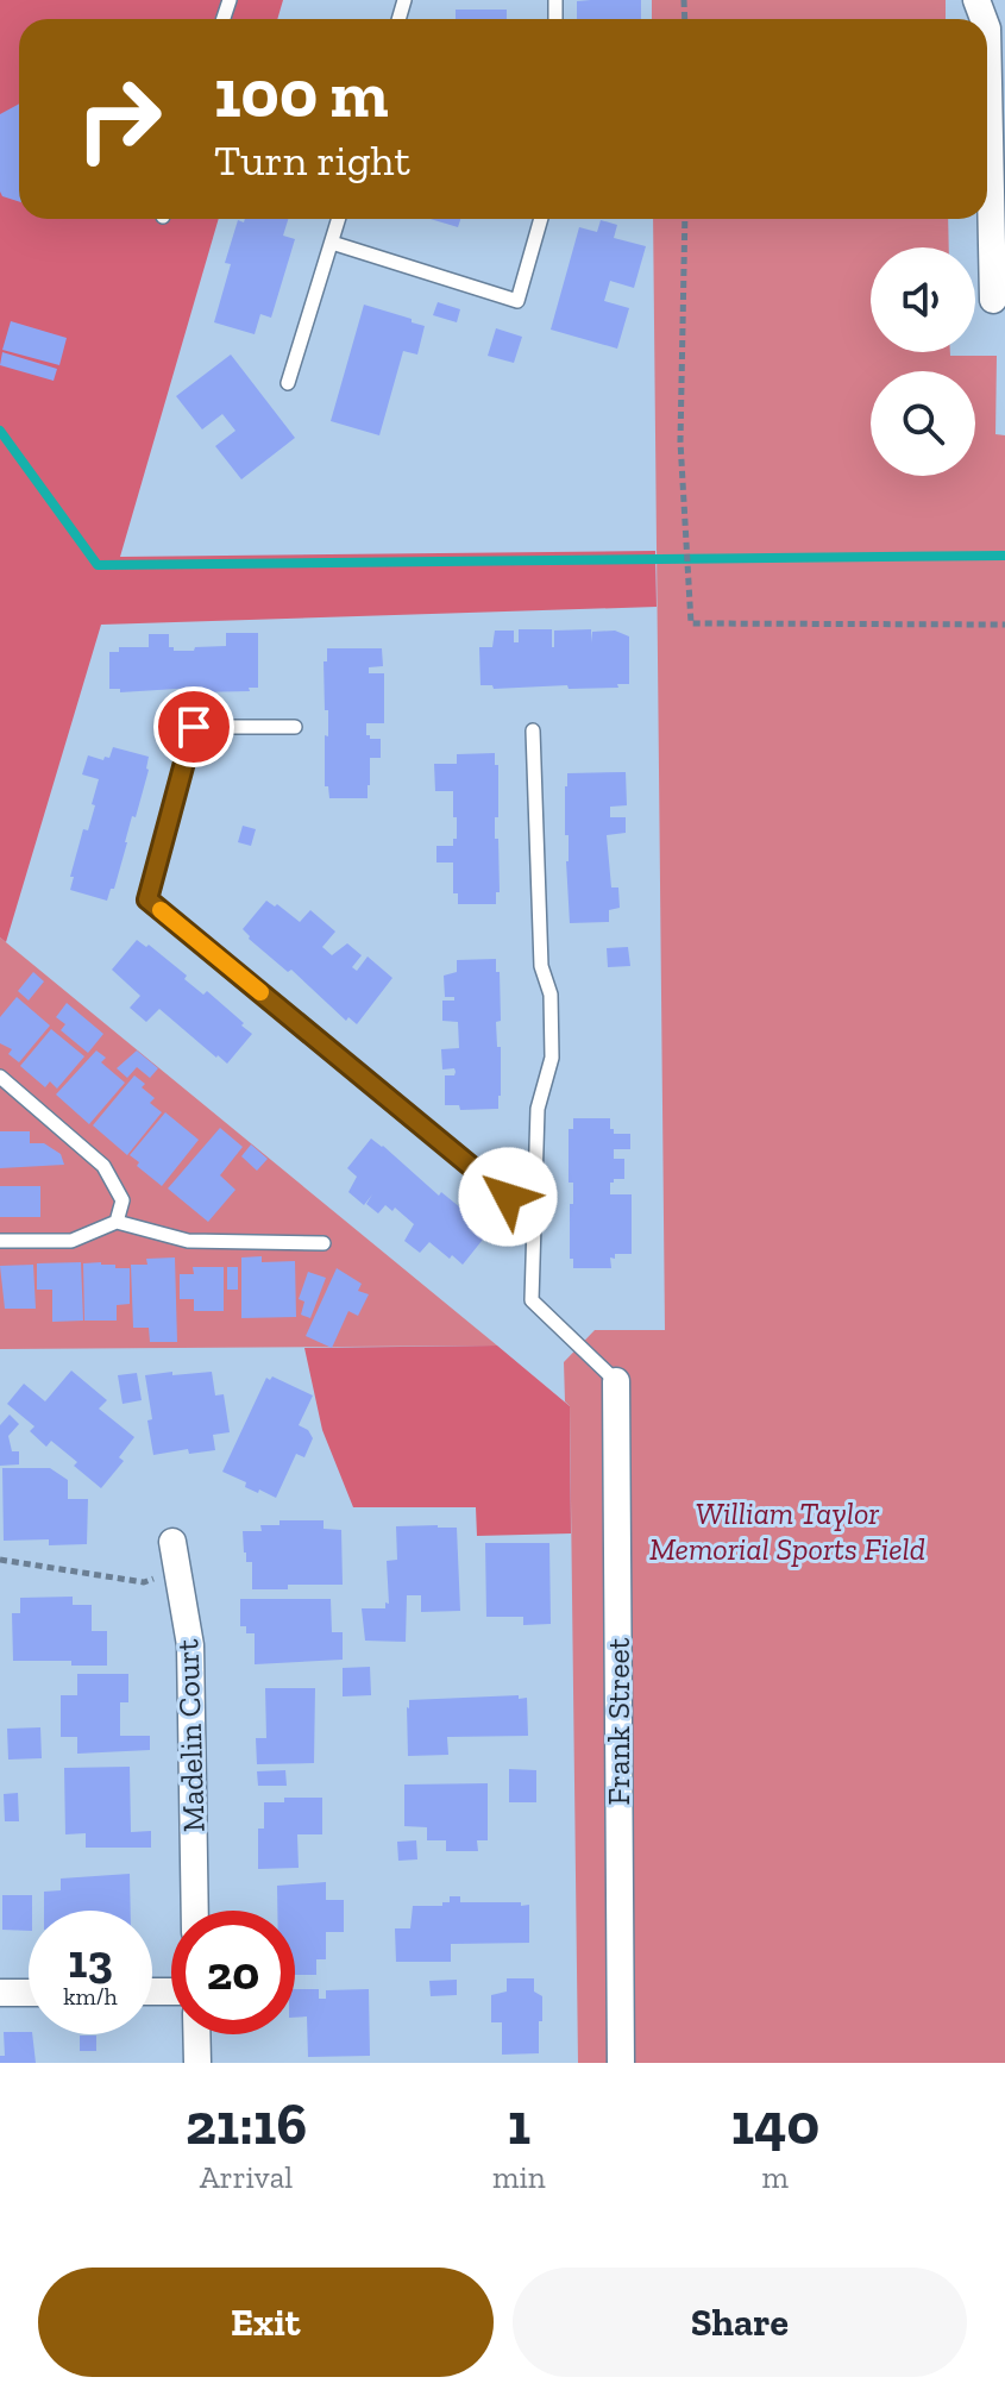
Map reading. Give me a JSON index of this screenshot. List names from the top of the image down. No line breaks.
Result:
{"streets":{"street":["Frank Street","Madelin Court"]},"parks":["William Taylor Memorial Sports Field"],"page":{"turn":["100 m","Turn right"],"speed":"13 km/h","limit":"20","eta":["21:16","Arrival","1","min","140","m"],"buttons":["Exit","Share"]}}
